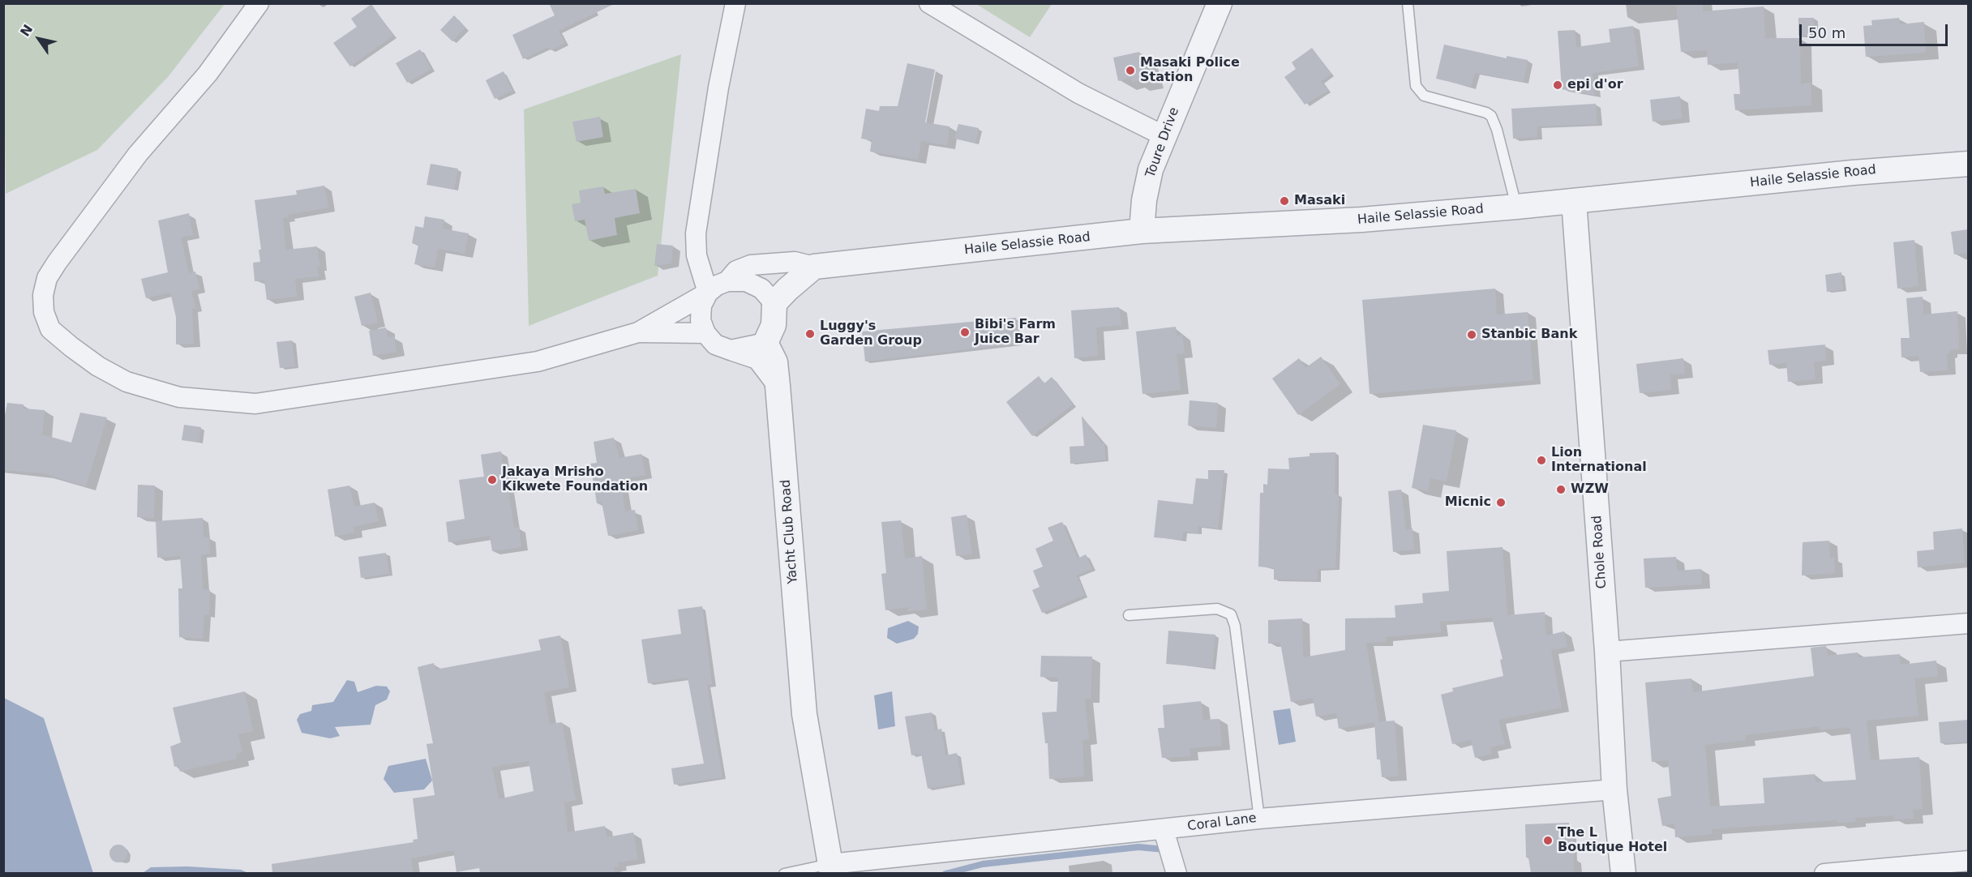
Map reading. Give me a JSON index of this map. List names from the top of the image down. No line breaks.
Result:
{"streets":{"street":["Toure Drive","Haile Selassie Road","Yacht Club Road","Chole Road","Coral Lane"]},"crossings":[["Toure Drive","Haile Selassie Road"],["Haile Selassie Road","Chole Road"],["Yacht Club Road","Coral Lane"],["Chole Road","Coral Lane"]],"places":["Masaki Police Station","epi d'or","Masaki","Bibi's Farm Juice Bar","Luggy's Garden Group","Stanbic Bank","Lion International","Jakaya Mrisho Kikwete Foundation","WZW","Micnic","The L Boutique Hotel"],"scale_bar":"50 m","north":"top left"}
